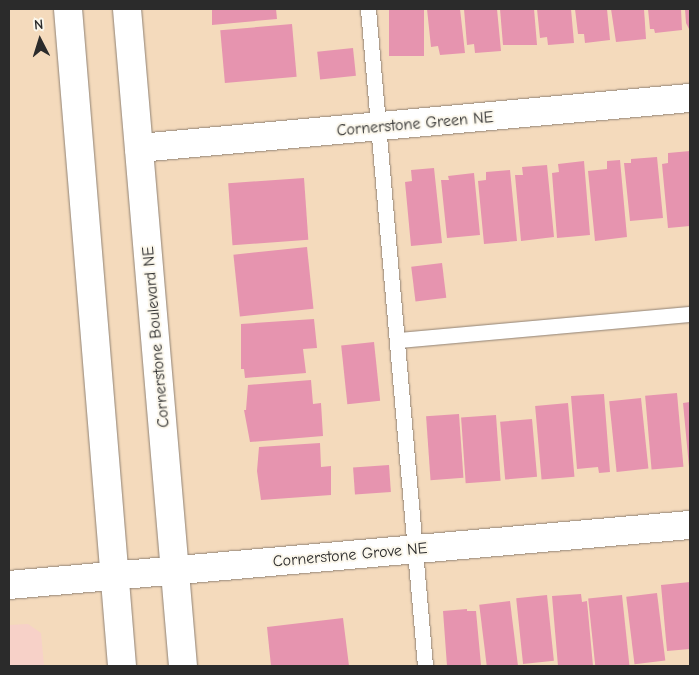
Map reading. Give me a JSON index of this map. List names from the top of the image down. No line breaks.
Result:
{"streets":{"street":["Cornerstone Green NE","Cornerstone Boulevard NE","Cornerstone Grove NE"]},"crossings":[["Cornerstone Green NE","Cornerstone Boulevard NE"],["Cornerstone Boulevard NE","Cornerstone Grove NE"]],"north":"top"}
